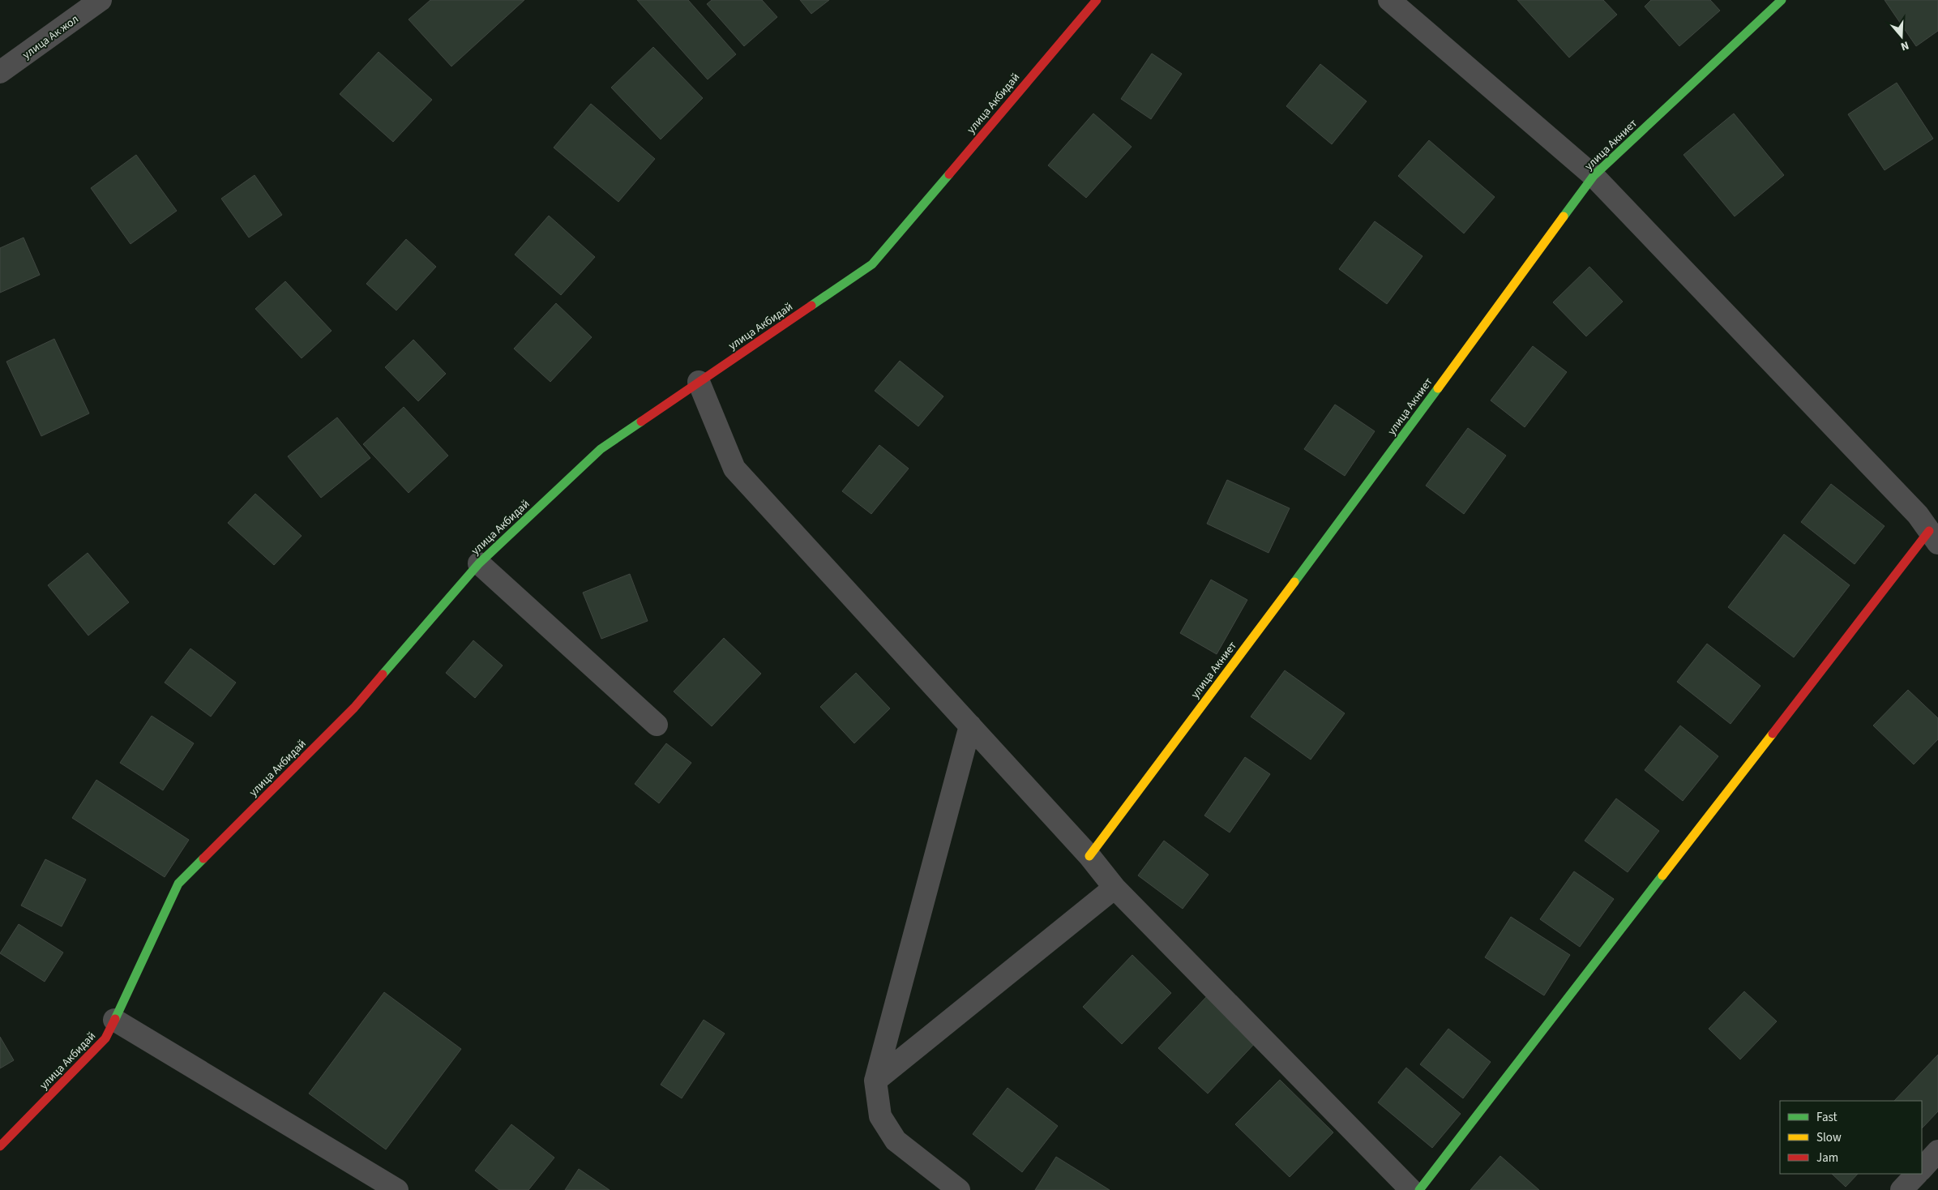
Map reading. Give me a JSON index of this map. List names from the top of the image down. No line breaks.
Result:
{"streets":{"street":["улица Ак жол","улица Акбидай","улица Акниет"]},"legend":["Fast","Slow","Jam"],"north":"bottom"}
